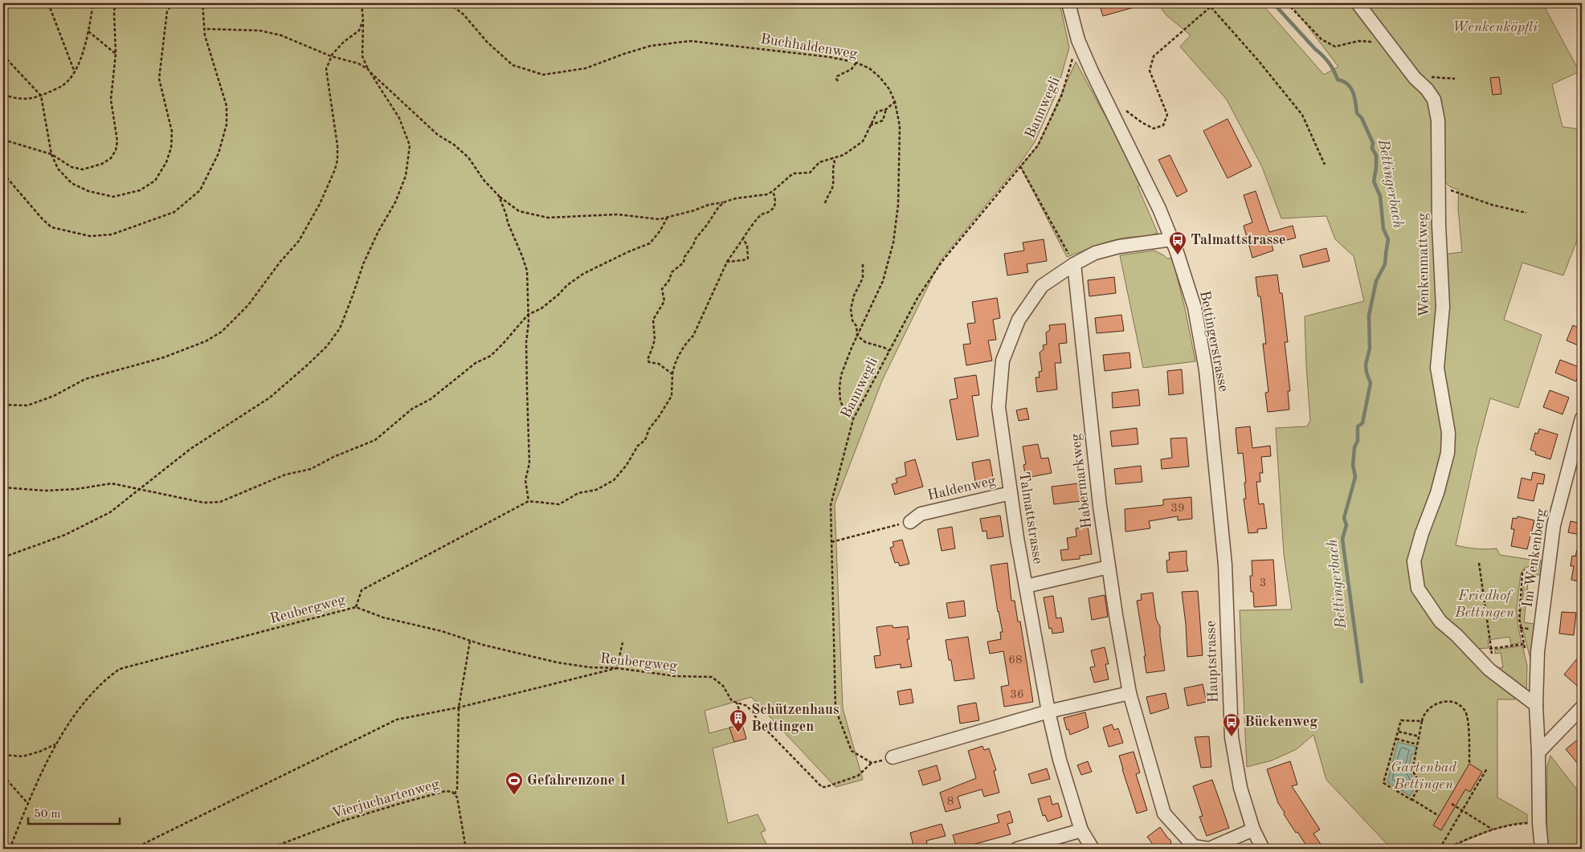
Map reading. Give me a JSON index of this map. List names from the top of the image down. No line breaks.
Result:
{"streets":{"street":["Wenkenmattweg","Bettingerstrasse","Habermarkweg","Haldenweg","Talmattstrasse","Im Wenkenberg","Hauptstrasse"],"path":["Buchhaldenweg","Bannwegli","Reubergweg","Vierjuchartenweg"]},"crossings":[["Buchhaldenweg","Bannwegli"],["Bannwegli","Bettingerstrasse"],["Bannwegli","Reubergweg"],["Wenkenmattweg","Im Wenkenberg"],["Bettingerstrasse","Talmattstrasse"],["Bettingerstrasse","Hauptstrasse"],["Habermarkweg","Talmattstrasse"],["Haldenweg","Talmattstrasse"]],"water":["Bettingerbach"],"parks":["Wenkenköpfli","Friedhof Bettingen","Gartenbad Bettingen"],"places":{"bus stop":["Talmattstrasse","Bückenweg"],"building":["Schützenhaus Bettingen"],"sports":["Gefahrenzone 1"]},"house_numbers":["39","3","68","36","8"],"scale_bar":"50 m"}
